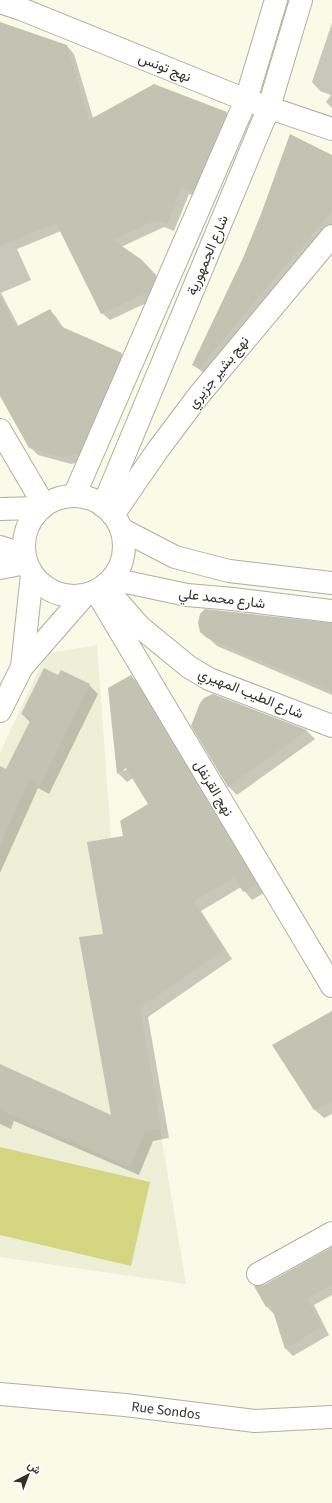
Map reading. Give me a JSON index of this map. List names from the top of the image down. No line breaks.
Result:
{"streets":{"street":["نهج تونس","شارع الجمهورية","نهج بشير جزيري","شارع محمد علي","شارع الطيب المهيري","نهج القرنفل","Rue Sondos"]},"crossings":[["نهج تونس","شارع الجمهورية"],["شارع الجمهورية","نهج بشير جزيري"],["شارع الجمهورية","شارع محمد علي"],["شارع الجمهورية","شارع الطيب المهيري"],["شارع الجمهورية","نهج القرنفل"],["نهج بشير جزيري","شارع محمد علي"],["نهج بشير جزيري","شارع الطيب المهيري"],["نهج بشير جزيري","نهج القرنفل"],["شارع محمد علي","شارع الطيب المهيري"],["شارع محمد علي","نهج القرنفل"],["شارع الطيب المهيري","نهج القرنفل"]],"north":"top right"}
